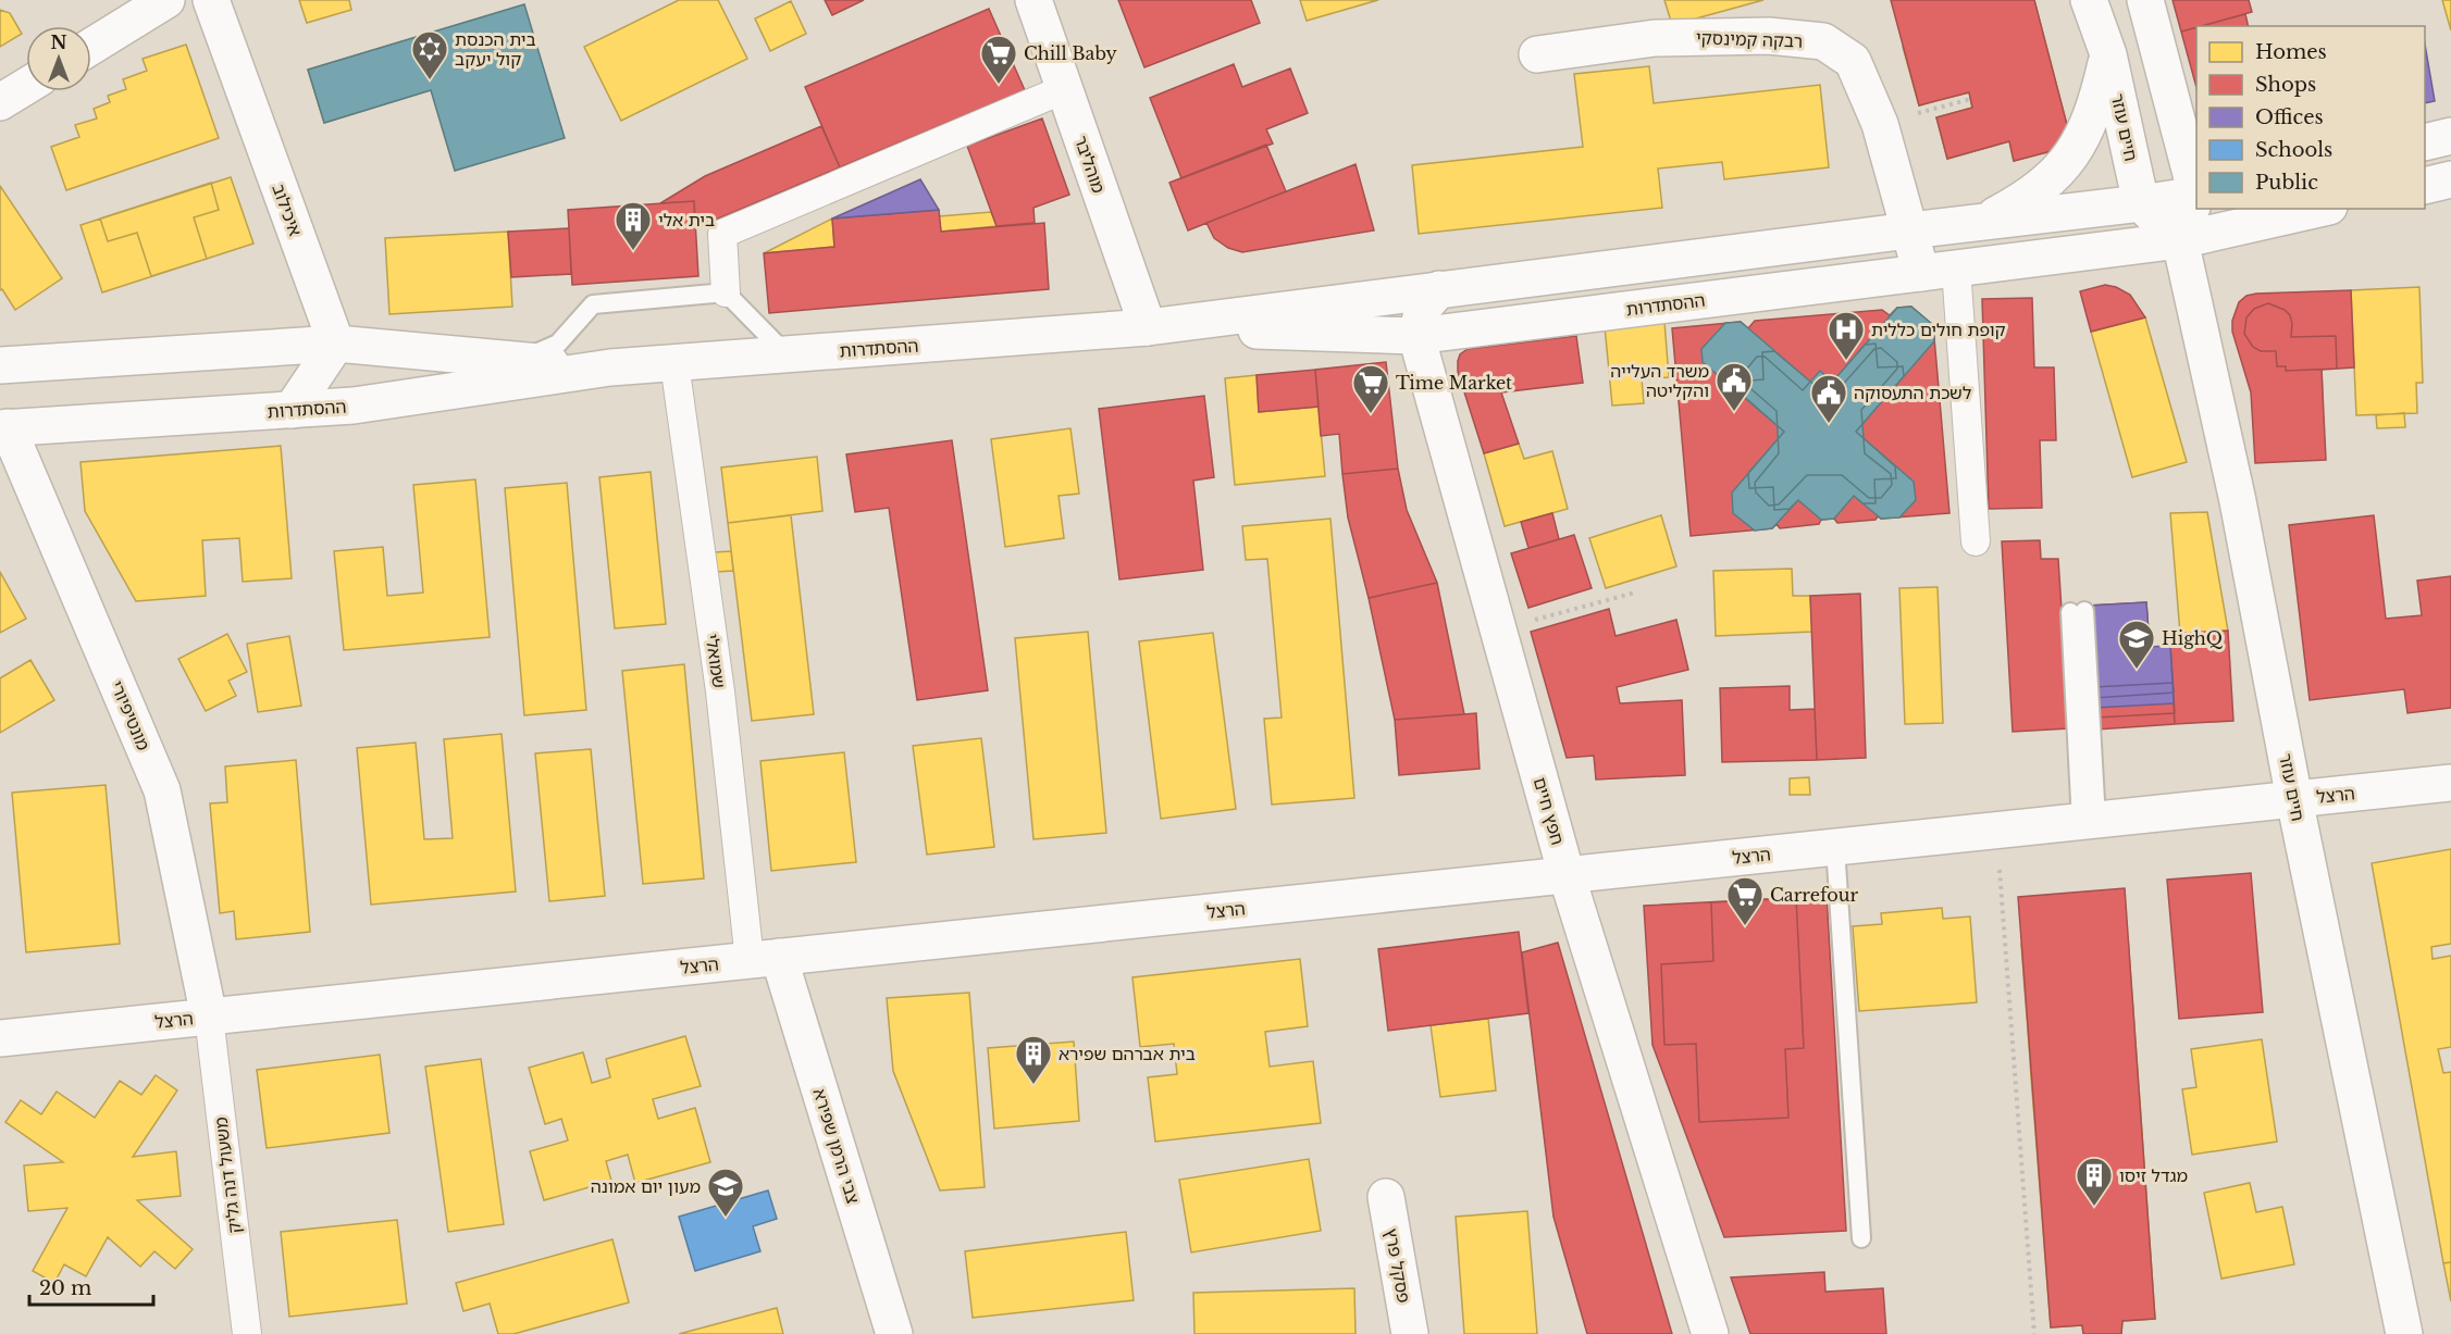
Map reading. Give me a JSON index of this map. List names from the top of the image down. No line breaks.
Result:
{"streets":{"street":["רבקה קמינסקי","חיים עוזר","מוהליבר","איכילוב","ההסתדרות","שמואלי","מונטיפיורי","הרצל","חפץ חיים","צבי הרמן שפירא","משעול דנה גליק","פסקל פרץ"]},"crossings":[["רבקה קמינסקי","ההסתדרות"],["חיים עוזר","ההסתדרות"],["חיים עוזר","הרצל"],["מוהליבר","ההסתדרות"],["איכילוב","ההסתדרות"],["ההסתדרות","שמואלי"],["ההסתדרות","מונטיפיורי"],["ההסתדרות","חפץ חיים"],["שמואלי","הרצל"],["שמואלי","צבי הרמן שפירא"],["מונטיפיורי","הרצל"],["מונטיפיורי","משעול דנה גליק"],["הרצל","חפץ חיים"],["הרצל","צבי הרמן שפירא"],["הרצל","משעול דנה גליק"]],"places":{"synagogue":["בית הכנסת קול יעקב"],"supermarket":["Chill Baby","Time Market","Carrefour"],"building":["בית אלי","בית אברהם שפירא","מגדל זיסו"],"hospital":["קופת חולים כללית"],"public building":["משרד העלייה והקליטה","לשכת התעסוקה"],"school or university":["HighQ","מעון יום אמונה"]},"legend":["Homes","Shops","Offices","Schools","Public"],"scale_bar":"20 m","north":"top"}
